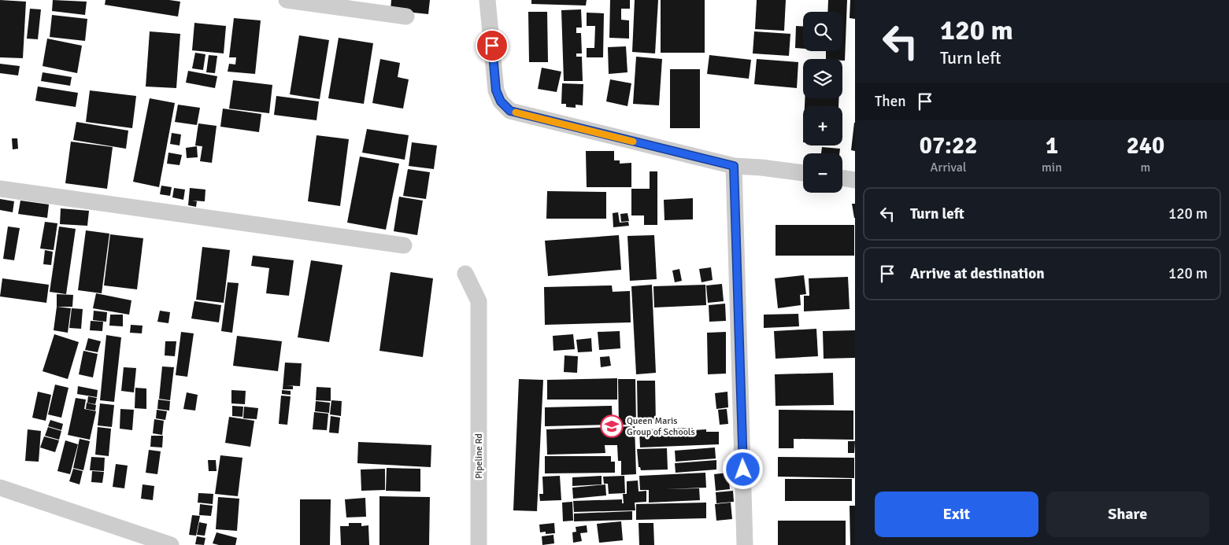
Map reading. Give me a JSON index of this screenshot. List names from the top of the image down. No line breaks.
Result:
{"streets":{"street":["Pipeline Rd"]},"places":{"school or university":["Queen Maris Group of Schools"]},"page":{"turn":["120 m","Turn left"],"map_buttons":["+","−"],"then":"Then","eta":["07:22","Arrival","1","min","240","m"],"list":[{"name":"Turn left","value":"120 m"},{"name":"Arrive at destination","value":"120 m"}],"buttons":["Exit","Share"]}}
